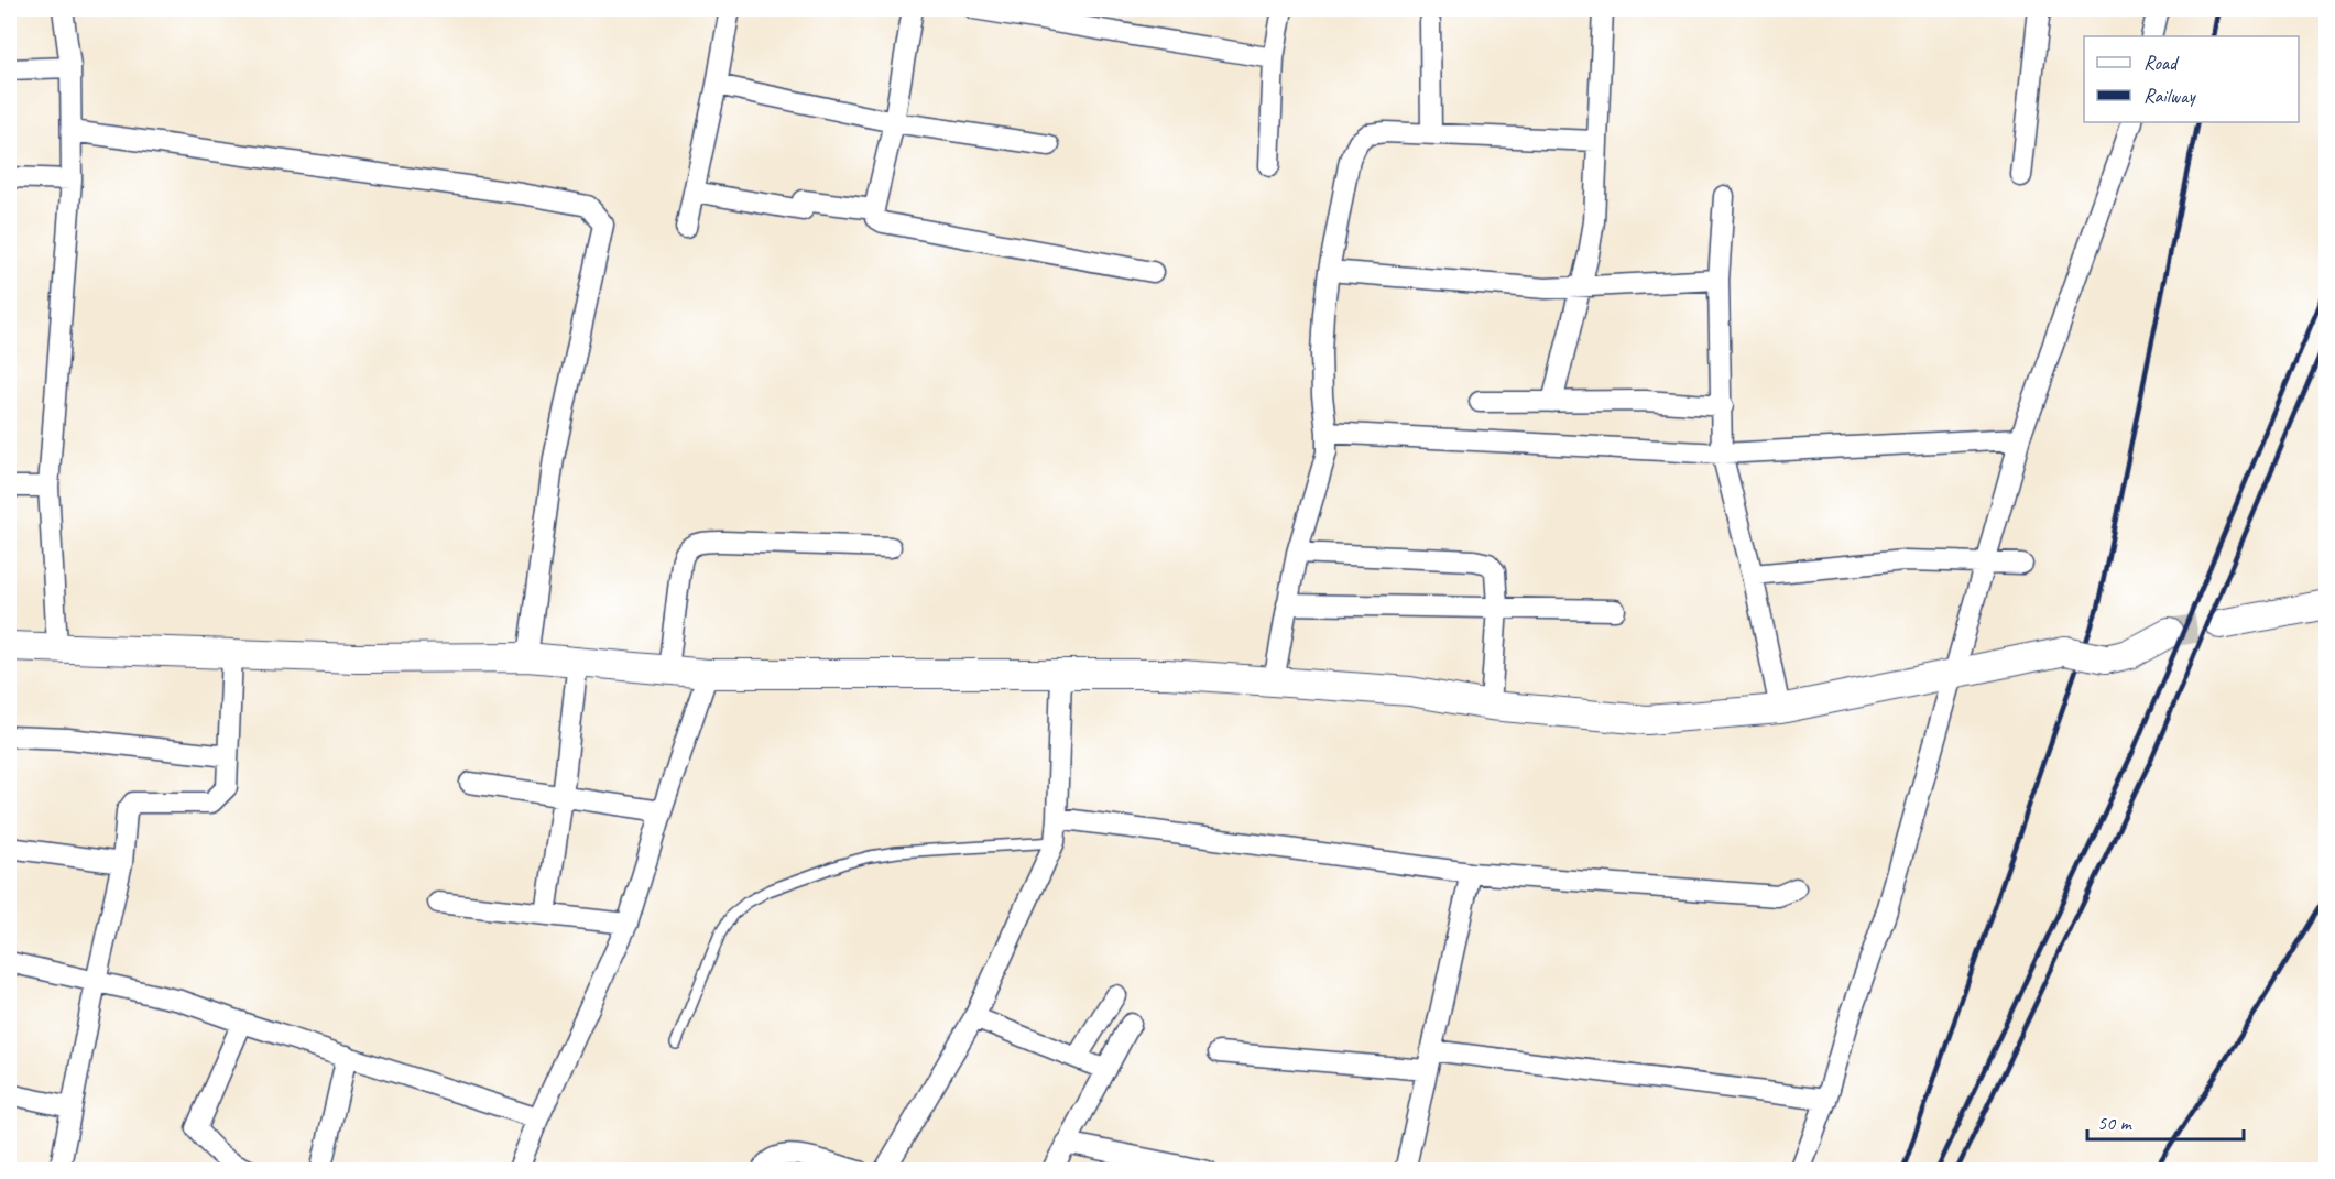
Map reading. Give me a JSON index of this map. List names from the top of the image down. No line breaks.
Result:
{"legend":["Road","Railway"],"scale_bar":"50 m"}
